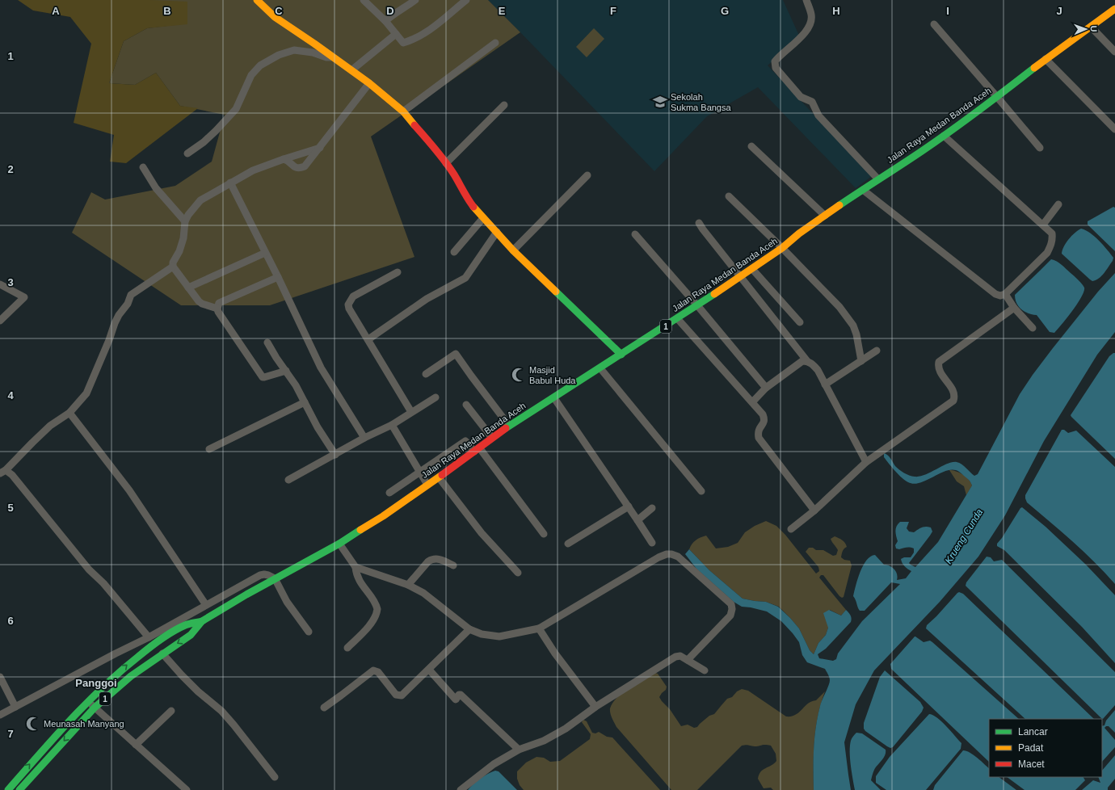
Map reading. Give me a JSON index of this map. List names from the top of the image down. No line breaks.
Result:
{"streets":{"main road":["Jalan Raya Medan Banda Aceh","1"]},"districts":["Panggoi"],"water":["Krueng Cunda"],"places":{"school or university":["Sekolah Sukma Bangsa"],"mosque":["Masjid Babul Huda","Meunasah Manyang"]},"legend":["Lancar","Padat","Macet"],"north":"right","grid":{"columns":["A","B","C","D","E","F","G","H","I","J"],"rows":["1","2","3","4","5","6","7"]}}
